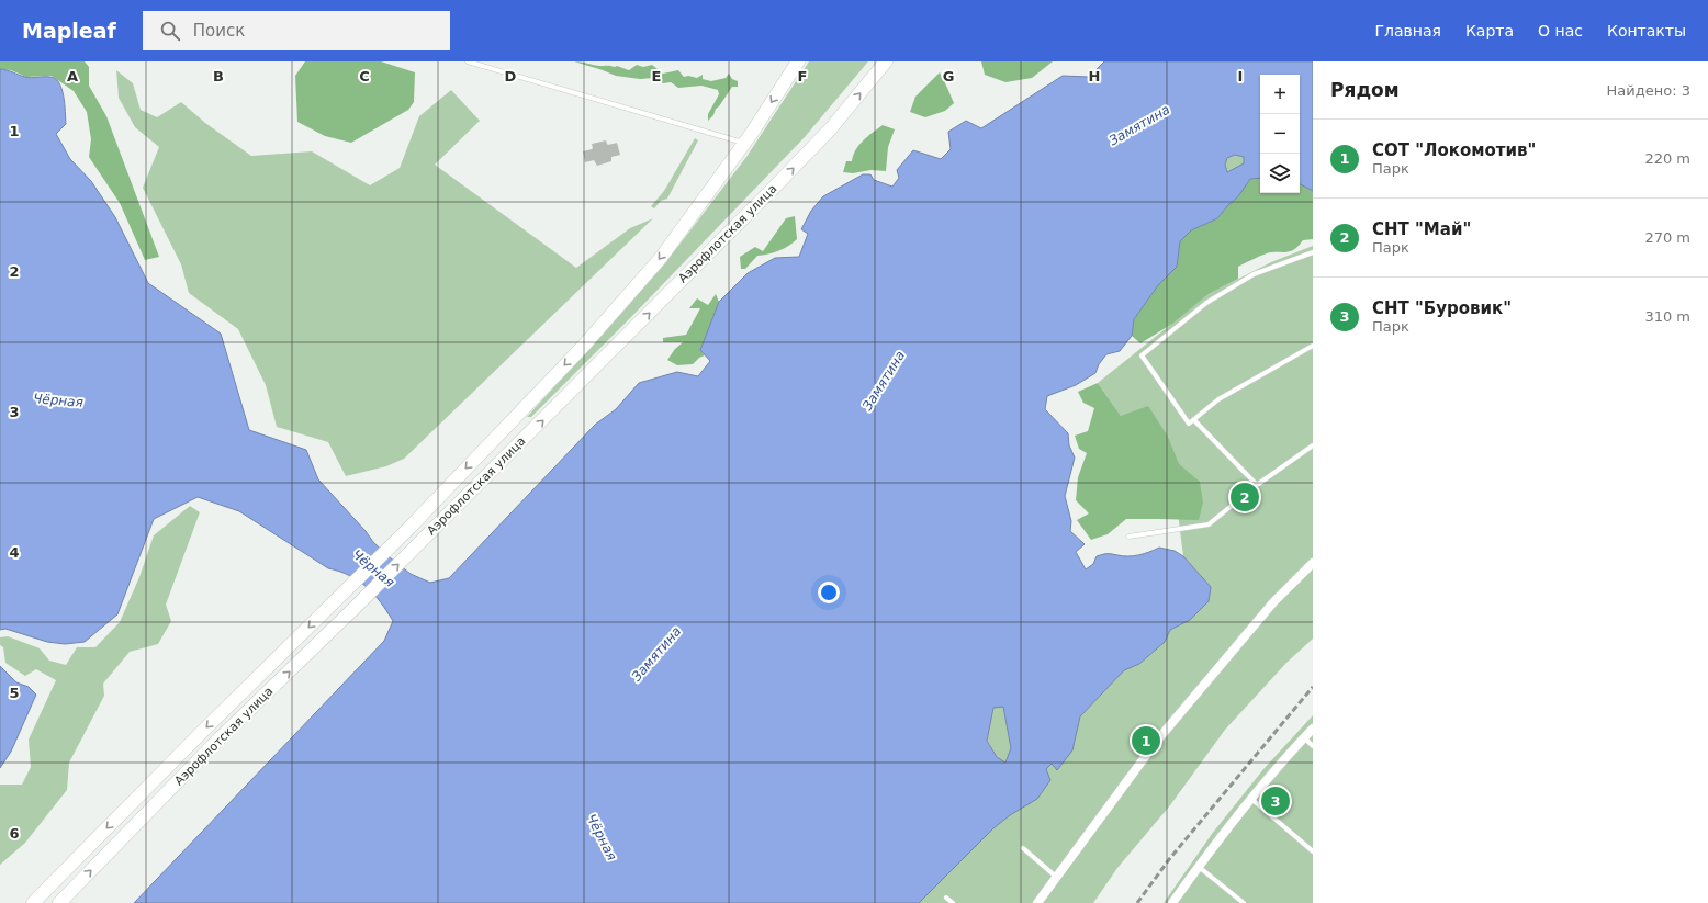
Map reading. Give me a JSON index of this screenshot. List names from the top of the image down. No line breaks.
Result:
{"streets":{"main road":["Аэрофлотская улица"]},"water":["Замятина","Чёрная"],"page":{"header":"Mapleaf","search":"Поиск","nav":["Главная","Карта","О нас","Контакты"],"heading":["Рядом","Найдено: 3"],"map_buttons":["+","−"],"list":[{"mark":"1","name":"СОТ \"Локомотив\"","note":"Парк","value":"220 m"},{"mark":"2","name":"СНТ \"Май\"","note":"Парк","value":"270 m"},{"mark":"3","name":"СНТ \"Буровик\"","note":"Парк","value":"310 m"}],"pins":["2","1","3"]},"grid":{"columns":["A","B","C","D","E","F","G","H","I"],"rows":["1","2","3","4","5","6"]}}
